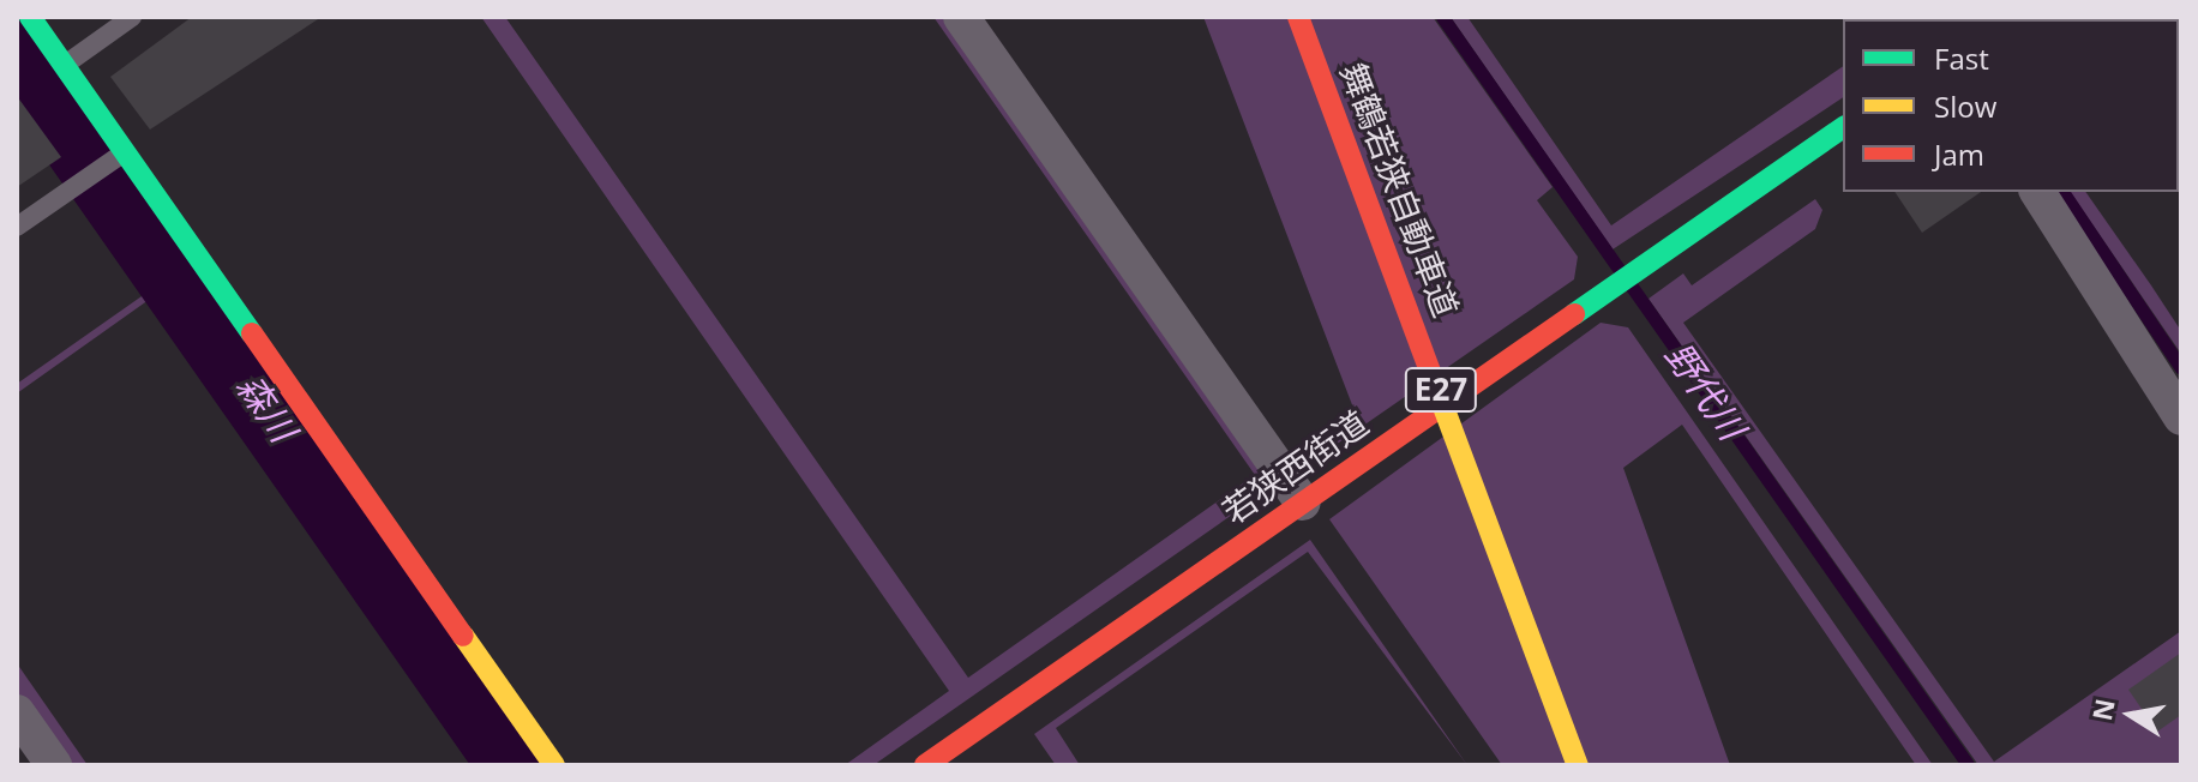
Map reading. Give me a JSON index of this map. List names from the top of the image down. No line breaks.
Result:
{"streets":{"main road":["舞鶴若狭自動車道","E27","若狭西街道"]},"water":["野代川","森川"],"legend":["Fast","Slow","Jam"],"north":"left"}
